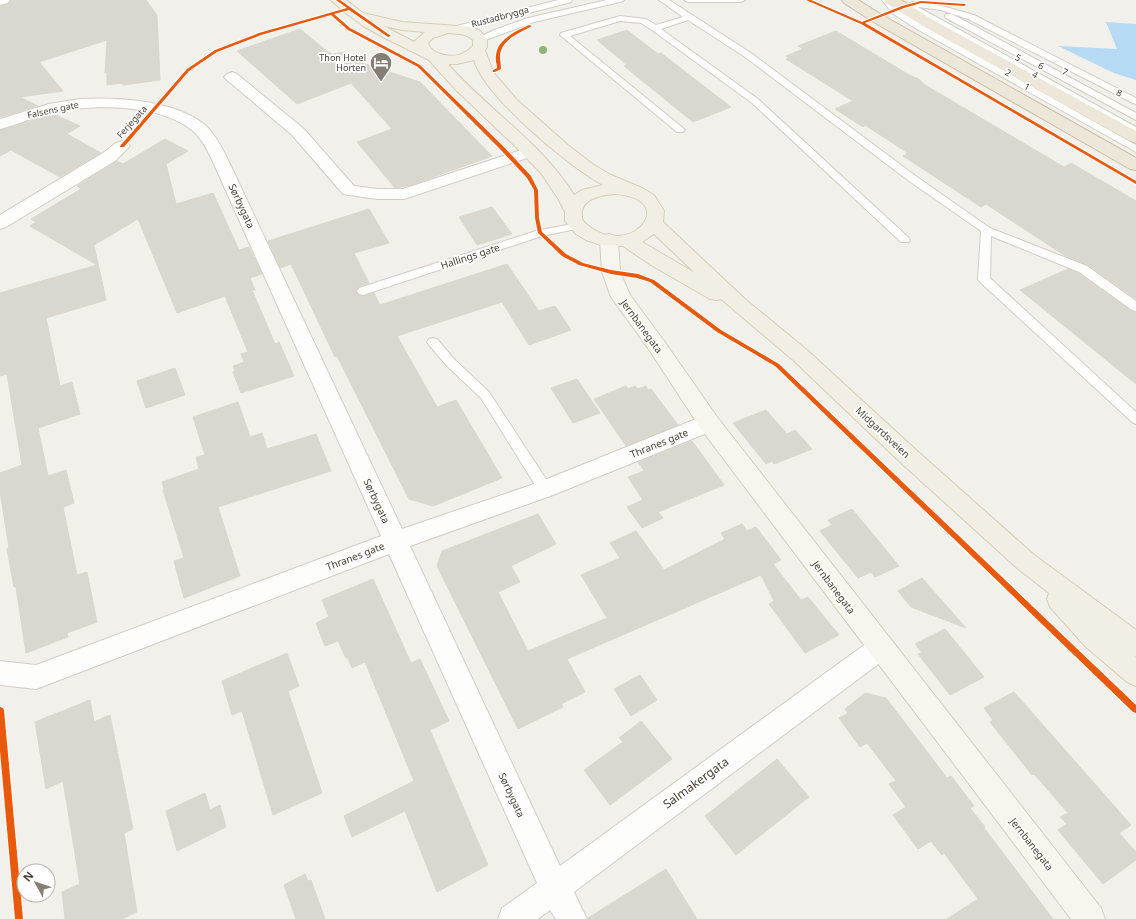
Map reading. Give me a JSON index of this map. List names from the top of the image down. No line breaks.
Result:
{"streets":{"main road":["Jernbanegata","Midgardsveien"],"street":["Falsens gate","Ferjegata","Sørbygata","Thranes gate","Salmakergata"],"lane":["Rustadbrygga","5","6","7","2","4","1","8","Hallings gate"]},"crossings":[["5","6"],["5","7"],["5","4"],["6","7"],["6","4"],["7","4"],["2","1"],["Falsens gate","Sørbygata"],["Sørbygata","Thranes gate"],["Sørbygata","Salmakergata"],["Hallings gate","Jernbanegata"],["Hallings gate","Midgardsveien"],["Jernbanegata","Midgardsveien"],["Jernbanegata","Thranes gate"],["Jernbanegata","Salmakergata"]],"places":{"hotel":["Thon Hotel Horten"]},"north":"top left"}
